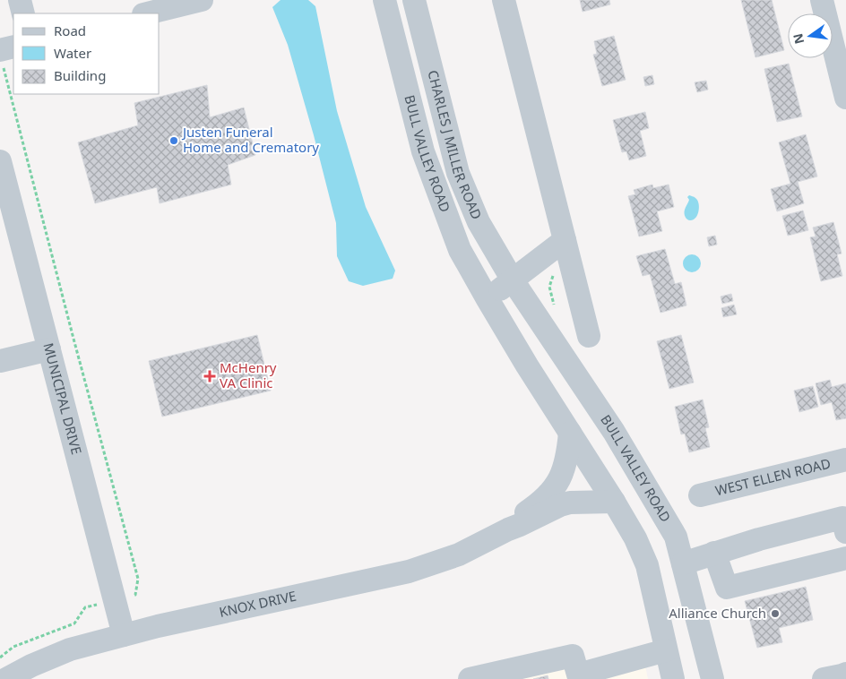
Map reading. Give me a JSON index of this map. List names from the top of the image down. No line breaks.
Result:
{"streets":{"street":["CHARLES J MILLER ROAD","BULL VALLEY ROAD","MUNICIPAL DRIVE","WEST ELLEN ROAD","KNOX DRIVE"]},"crossings":[["CHARLES J MILLER ROAD","BULL VALLEY ROAD"],["BULL VALLEY ROAD","KNOX DRIVE"],["MUNICIPAL DRIVE","KNOX DRIVE"]],"places":{"other":["Justen Funeral Home and Crematory","Alliance Church"],"health":["McHenry VA Clinic"]},"legend":["Road","Water","Building"],"north":"left"}
